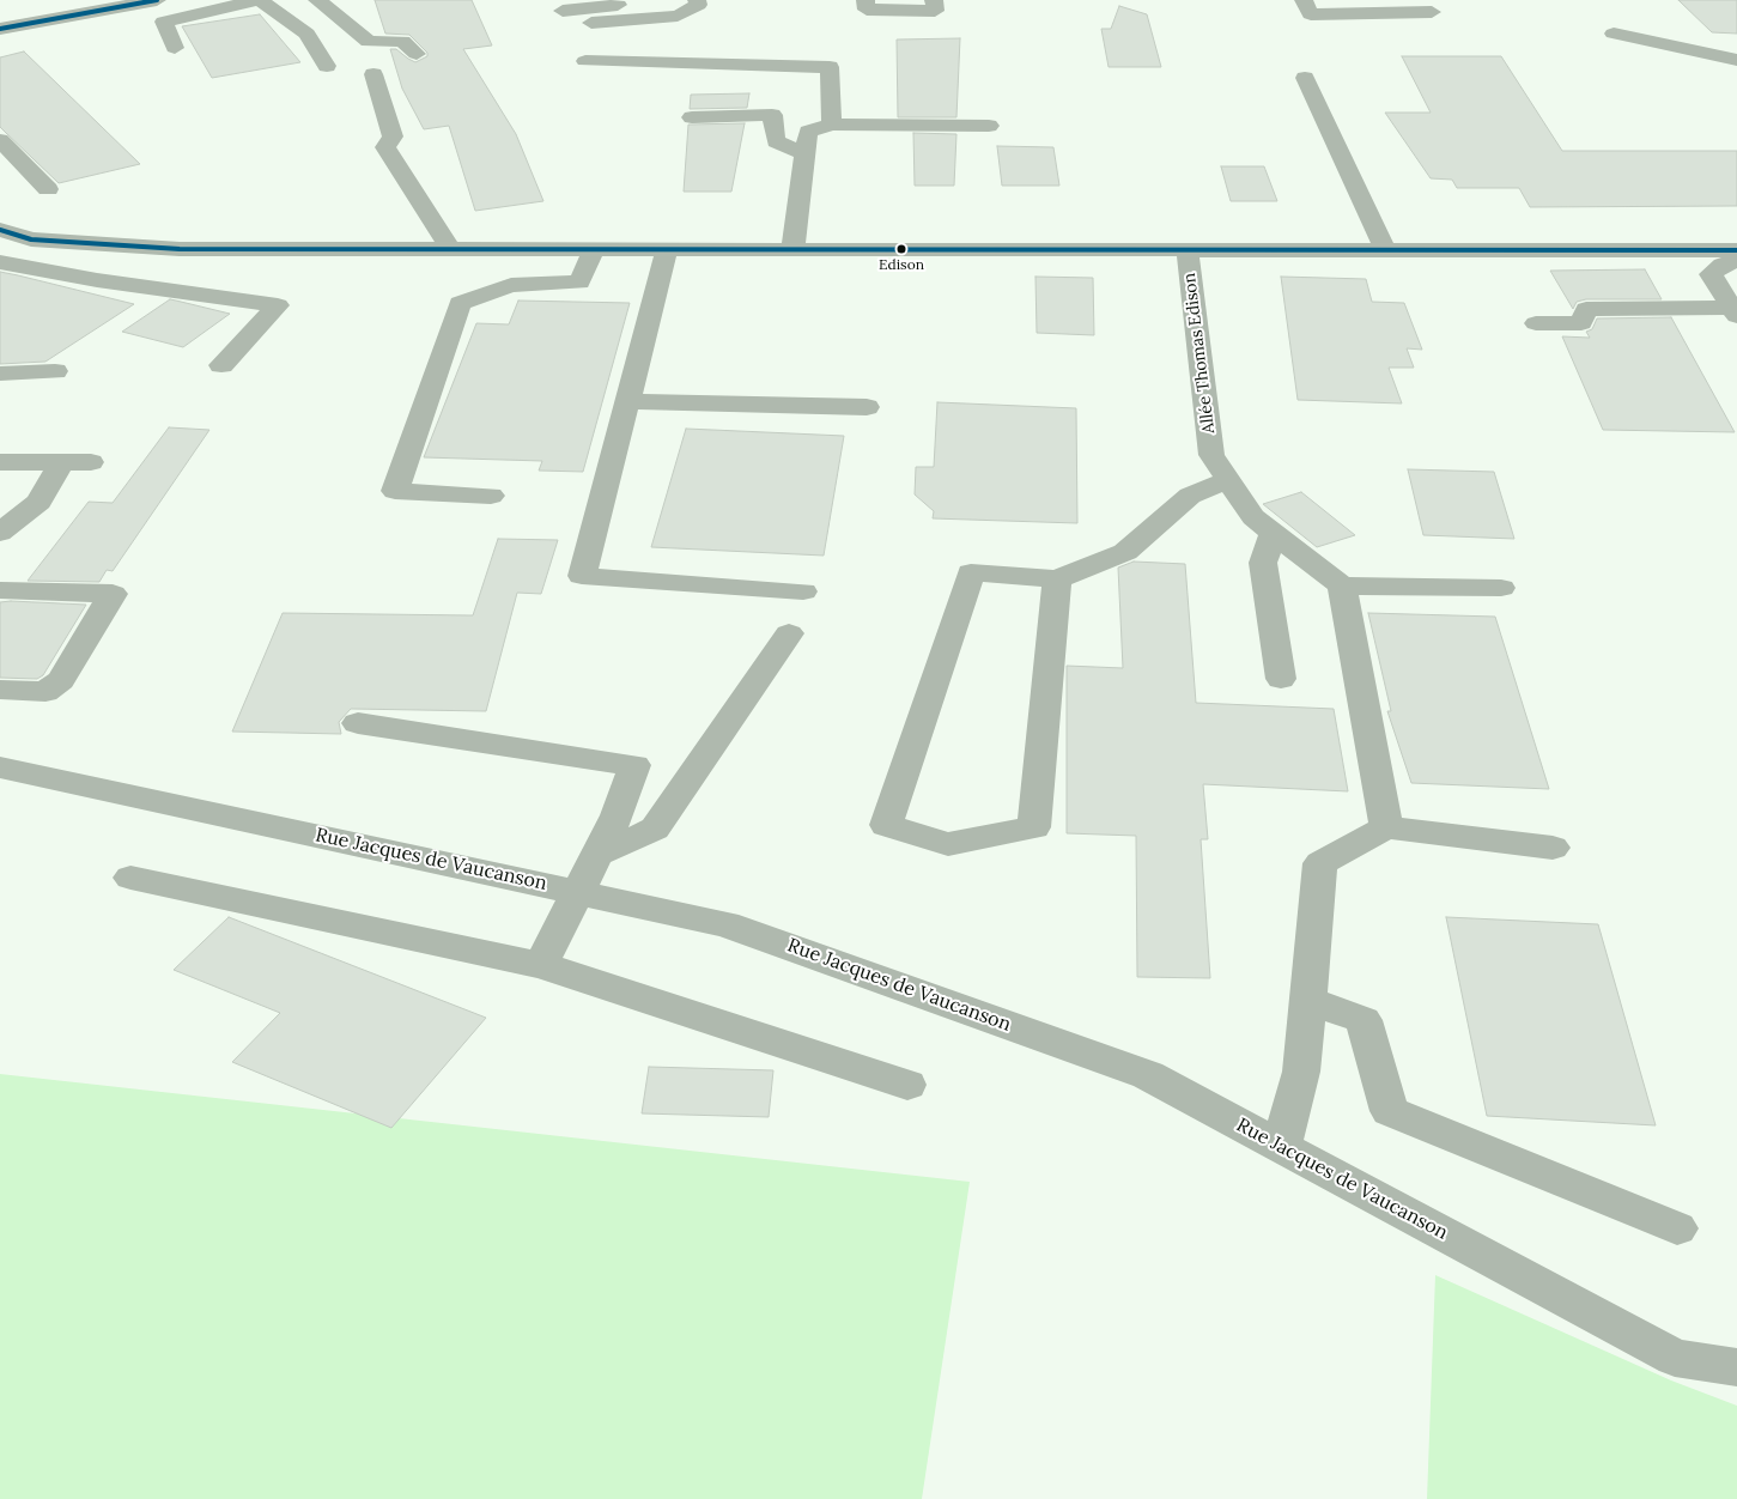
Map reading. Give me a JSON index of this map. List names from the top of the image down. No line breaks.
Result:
{"streets":{"street":["Allée Thomas Edison","Rue Jacques de Vaucanson"]},"places":["Edison"]}
